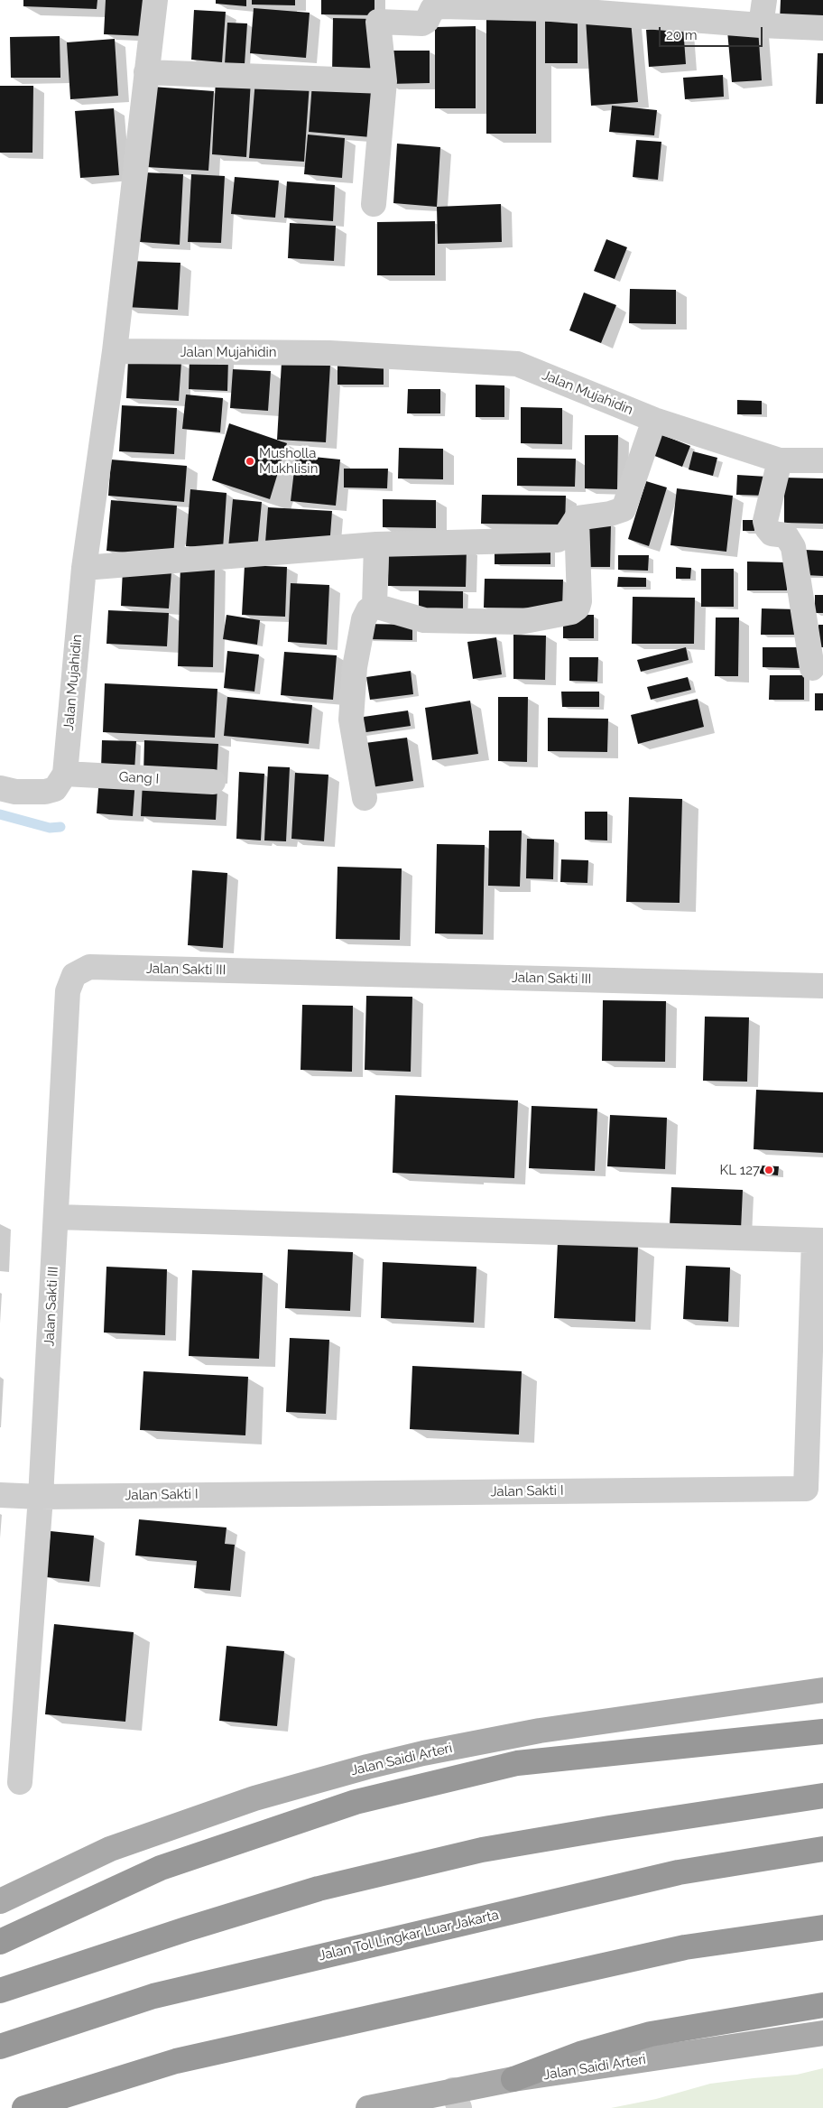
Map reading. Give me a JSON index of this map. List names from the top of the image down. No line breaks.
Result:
{"streets":{"highway":["Jalan Tol Lingkar Luar Jakarta"],"main road":["Jalan Saidi Arteri"],"street":["Jalan Mujahidin","Gang I","Jalan Sakti III","Jalan Sakti I"]},"crossings":[["Jalan Mujahidin","Gang I"],["Jalan Sakti III","Jalan Sakti I"]],"places":["Musholla Mukhlisin","KL 127"],"scale_bar":"20 m"}
